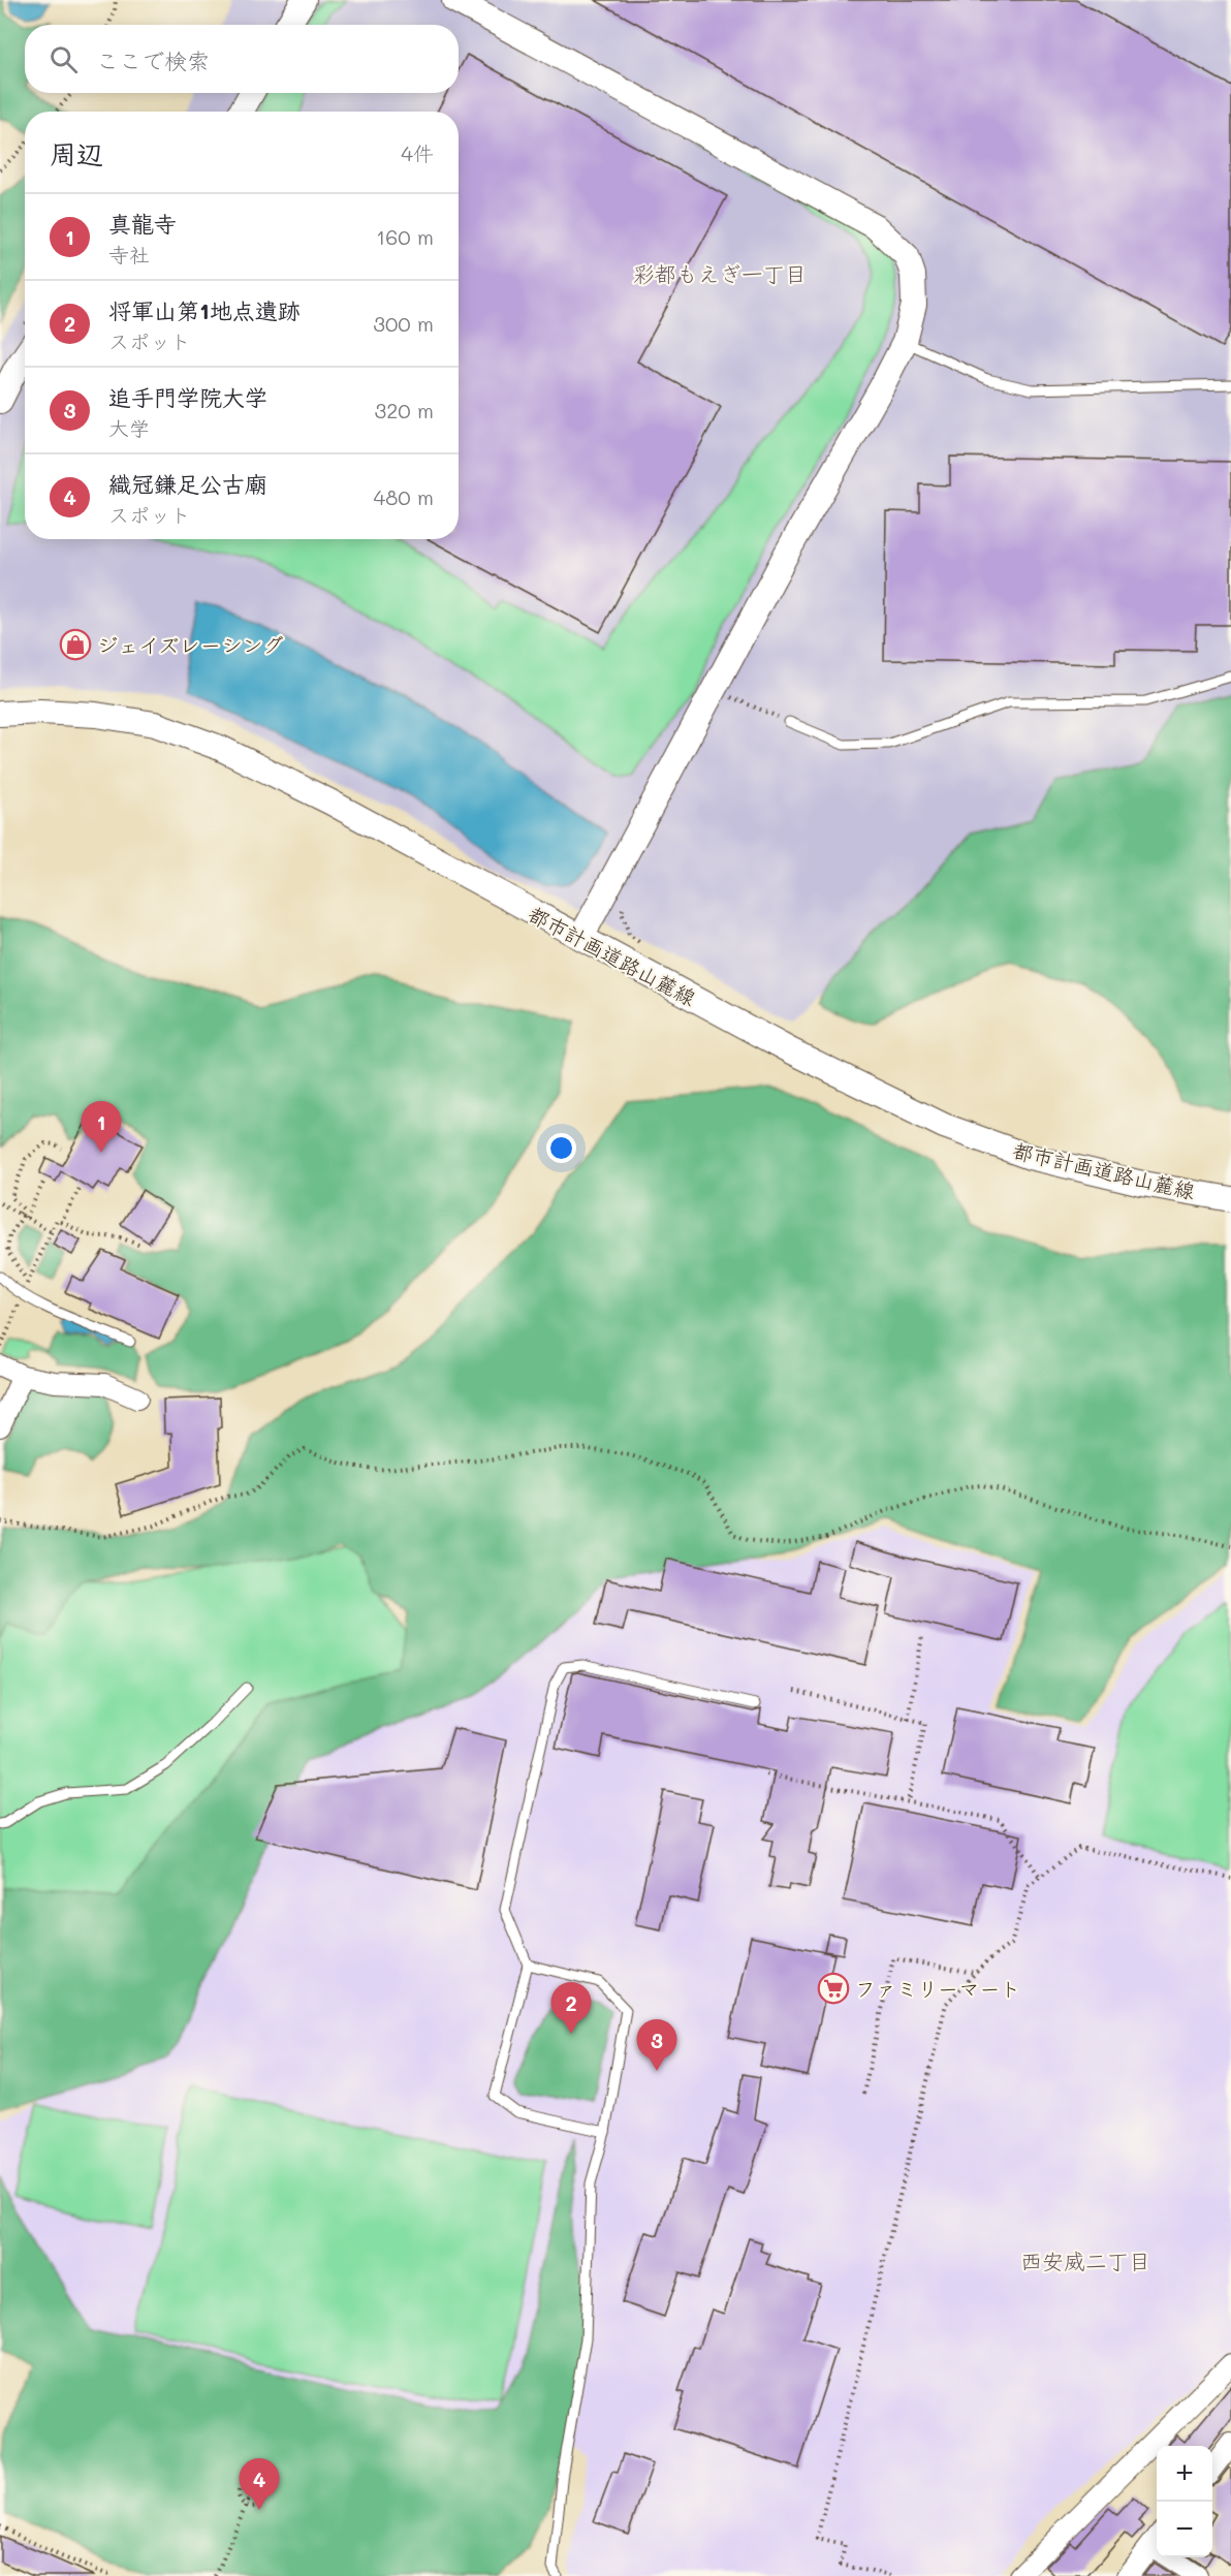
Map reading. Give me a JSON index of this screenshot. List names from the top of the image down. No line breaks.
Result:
{"streets":{"street":["都市計画道路山麓線"]},"districts":["彩都もえぎ一丁目","西安威二丁目"],"places":{"shop":["ジェイズレーシング"],"supermarket":["ファミリーマート"]},"page":{"search":"ここで検索","heading":["周辺","4件"],"list":[{"mark":"1","name":"真龍寺","note":"寺社","value":"160 m"},{"mark":"2","name":"将軍山第1地点遺跡","note":"スポット","value":"300 m"},{"mark":"3","name":"追手門学院大学","note":"大学","value":"320 m"},{"mark":"4","name":"織冠鎌足公古廟","note":"スポット","value":"480 m"}],"pins":["1","2","3","4"],"map_buttons":["+","−"]}}
